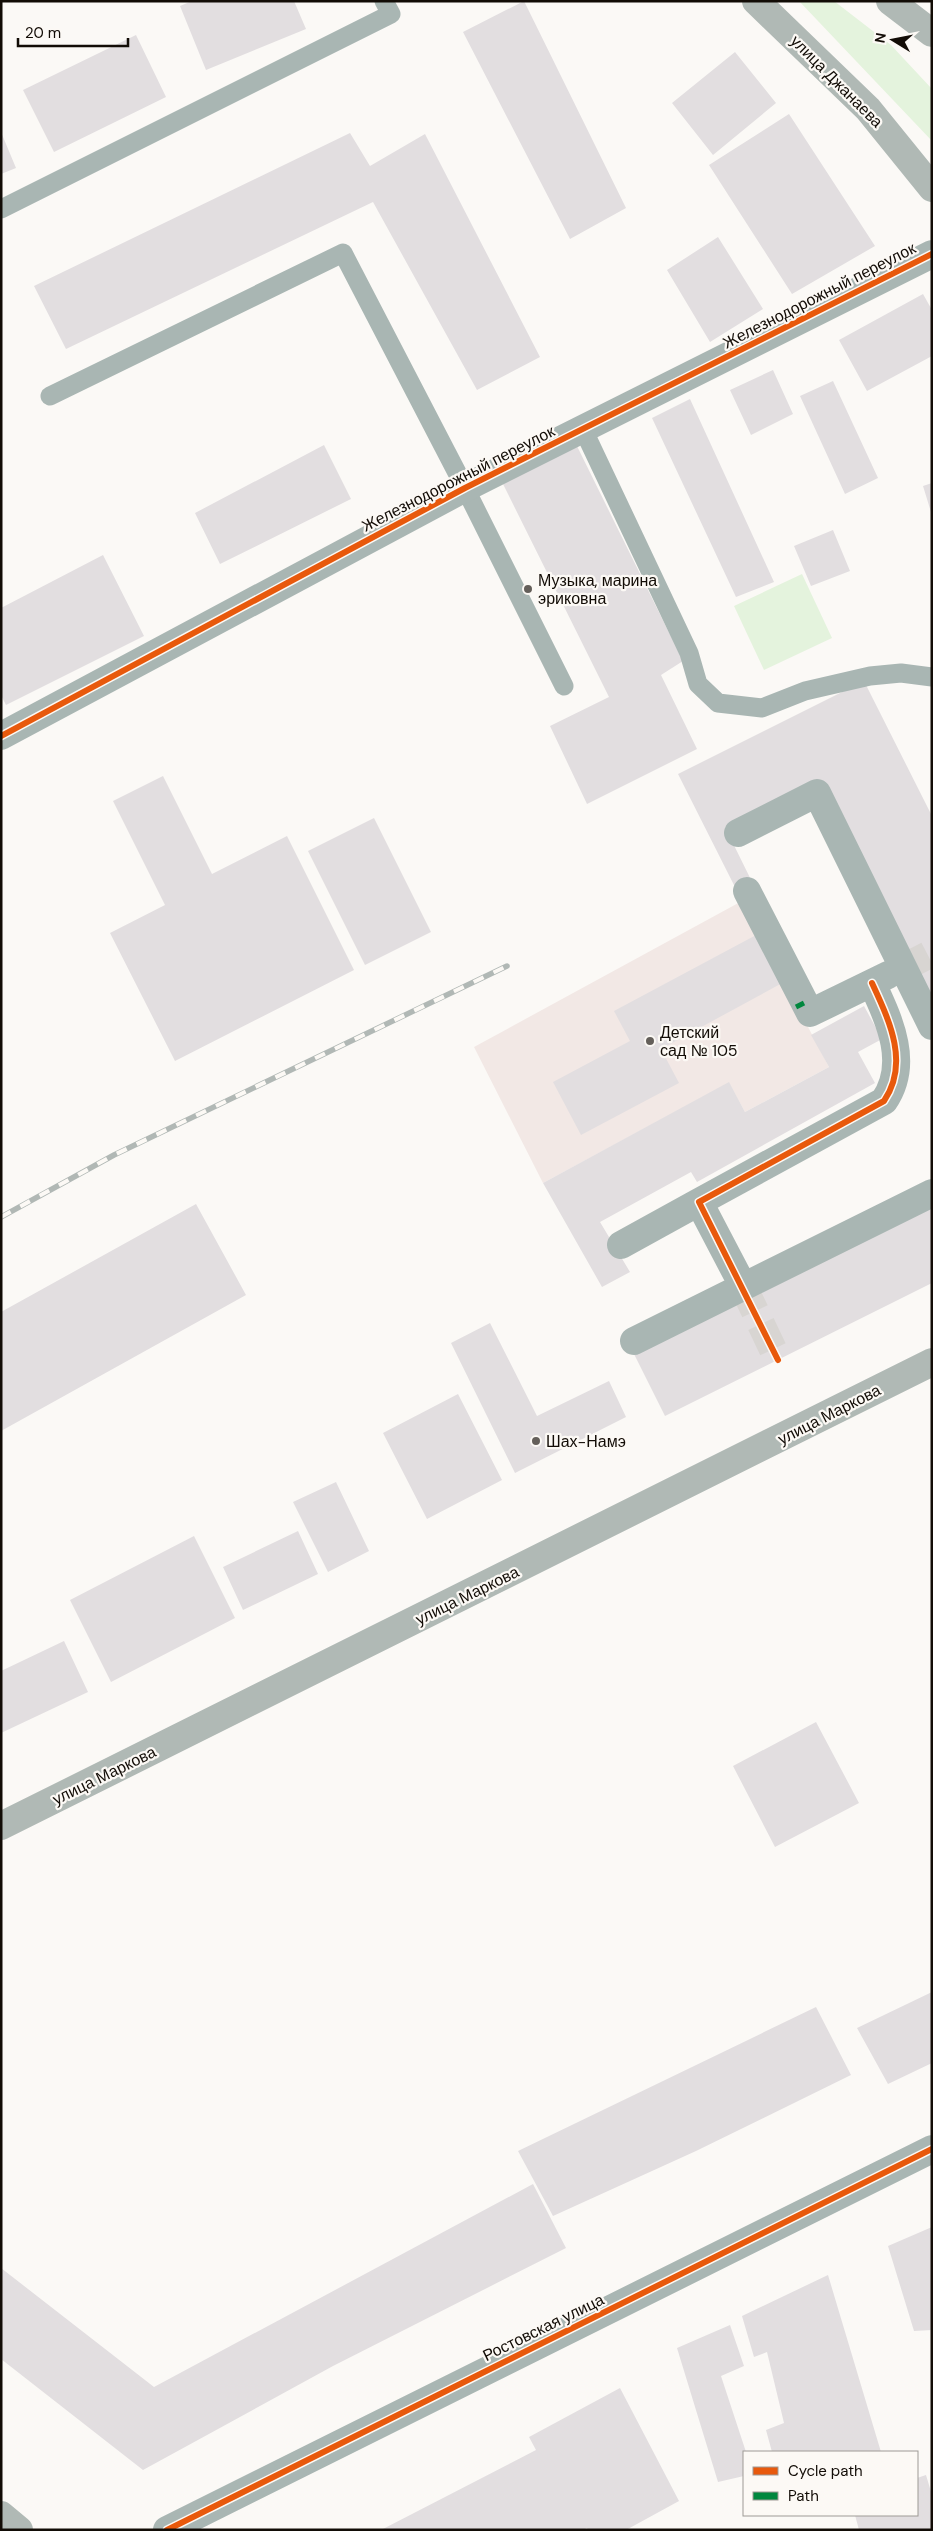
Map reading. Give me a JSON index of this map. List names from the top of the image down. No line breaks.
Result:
{"streets":{"main road":["улица Джанаева","улица Маркова"],"street":["Железнодорожный переулок","Ростовская улица"]},"places":["Музыка, марина эриковна","Детский сад № 105","Шах-Намэ"],"legend":["Cycle path","Path"],"scale_bar":"20 m","north":"left"}
